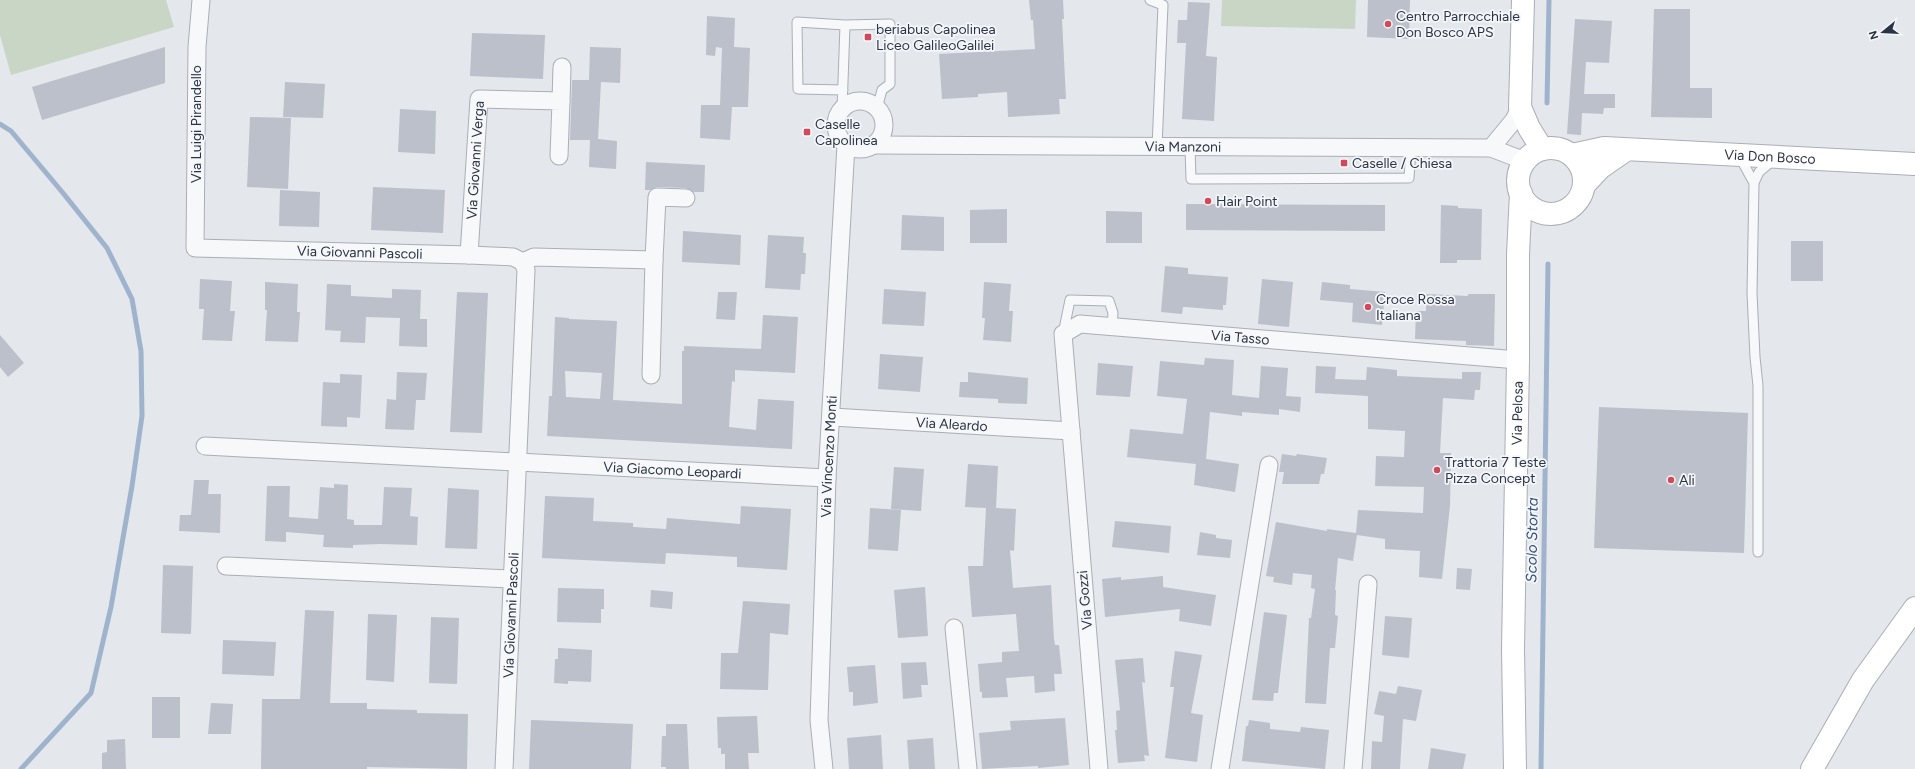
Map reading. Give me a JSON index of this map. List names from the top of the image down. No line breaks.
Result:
{"streets":{"main road":["Via Don Bosco","Via Pelosa"],"street":["Via Luigi Pirandello","Via Manzoni","Via Giovanni Verga","Via Giovanni Pascoli","Via Tasso","Via Aleardo","Via Vincenzo Monti","Via Giacomo Leopardi","Via Gozzi"]},"crossings":[["Via Luigi Pirandello","Via Giovanni Pascoli"],["Via Manzoni","Via Vincenzo Monti"],["Via Don Bosco","Via Pelosa"],["Via Giovanni Verga","Via Giovanni Pascoli"],["Via Giovanni Pascoli","Via Giacomo Leopardi"],["Via Tasso","Via Pelosa"],["Via Aleardo","Via Vincenzo Monti"],["Via Aleardo","Via Gozzi"],["Via Vincenzo Monti","Via Giacomo Leopardi"]],"water":["Scolo Storta"],"places":{"other":["Centro Parrocchiale Don Bosco APS","Hair Point","Croce Rossa Italiana","Trattoria 7 Teste Pizza Concept","Ali"],"transit":["beriabus Capolinea Liceo GalileoGalilei","Caselle Capolinea","Caselle / Chiesa"]},"north":"left"}
